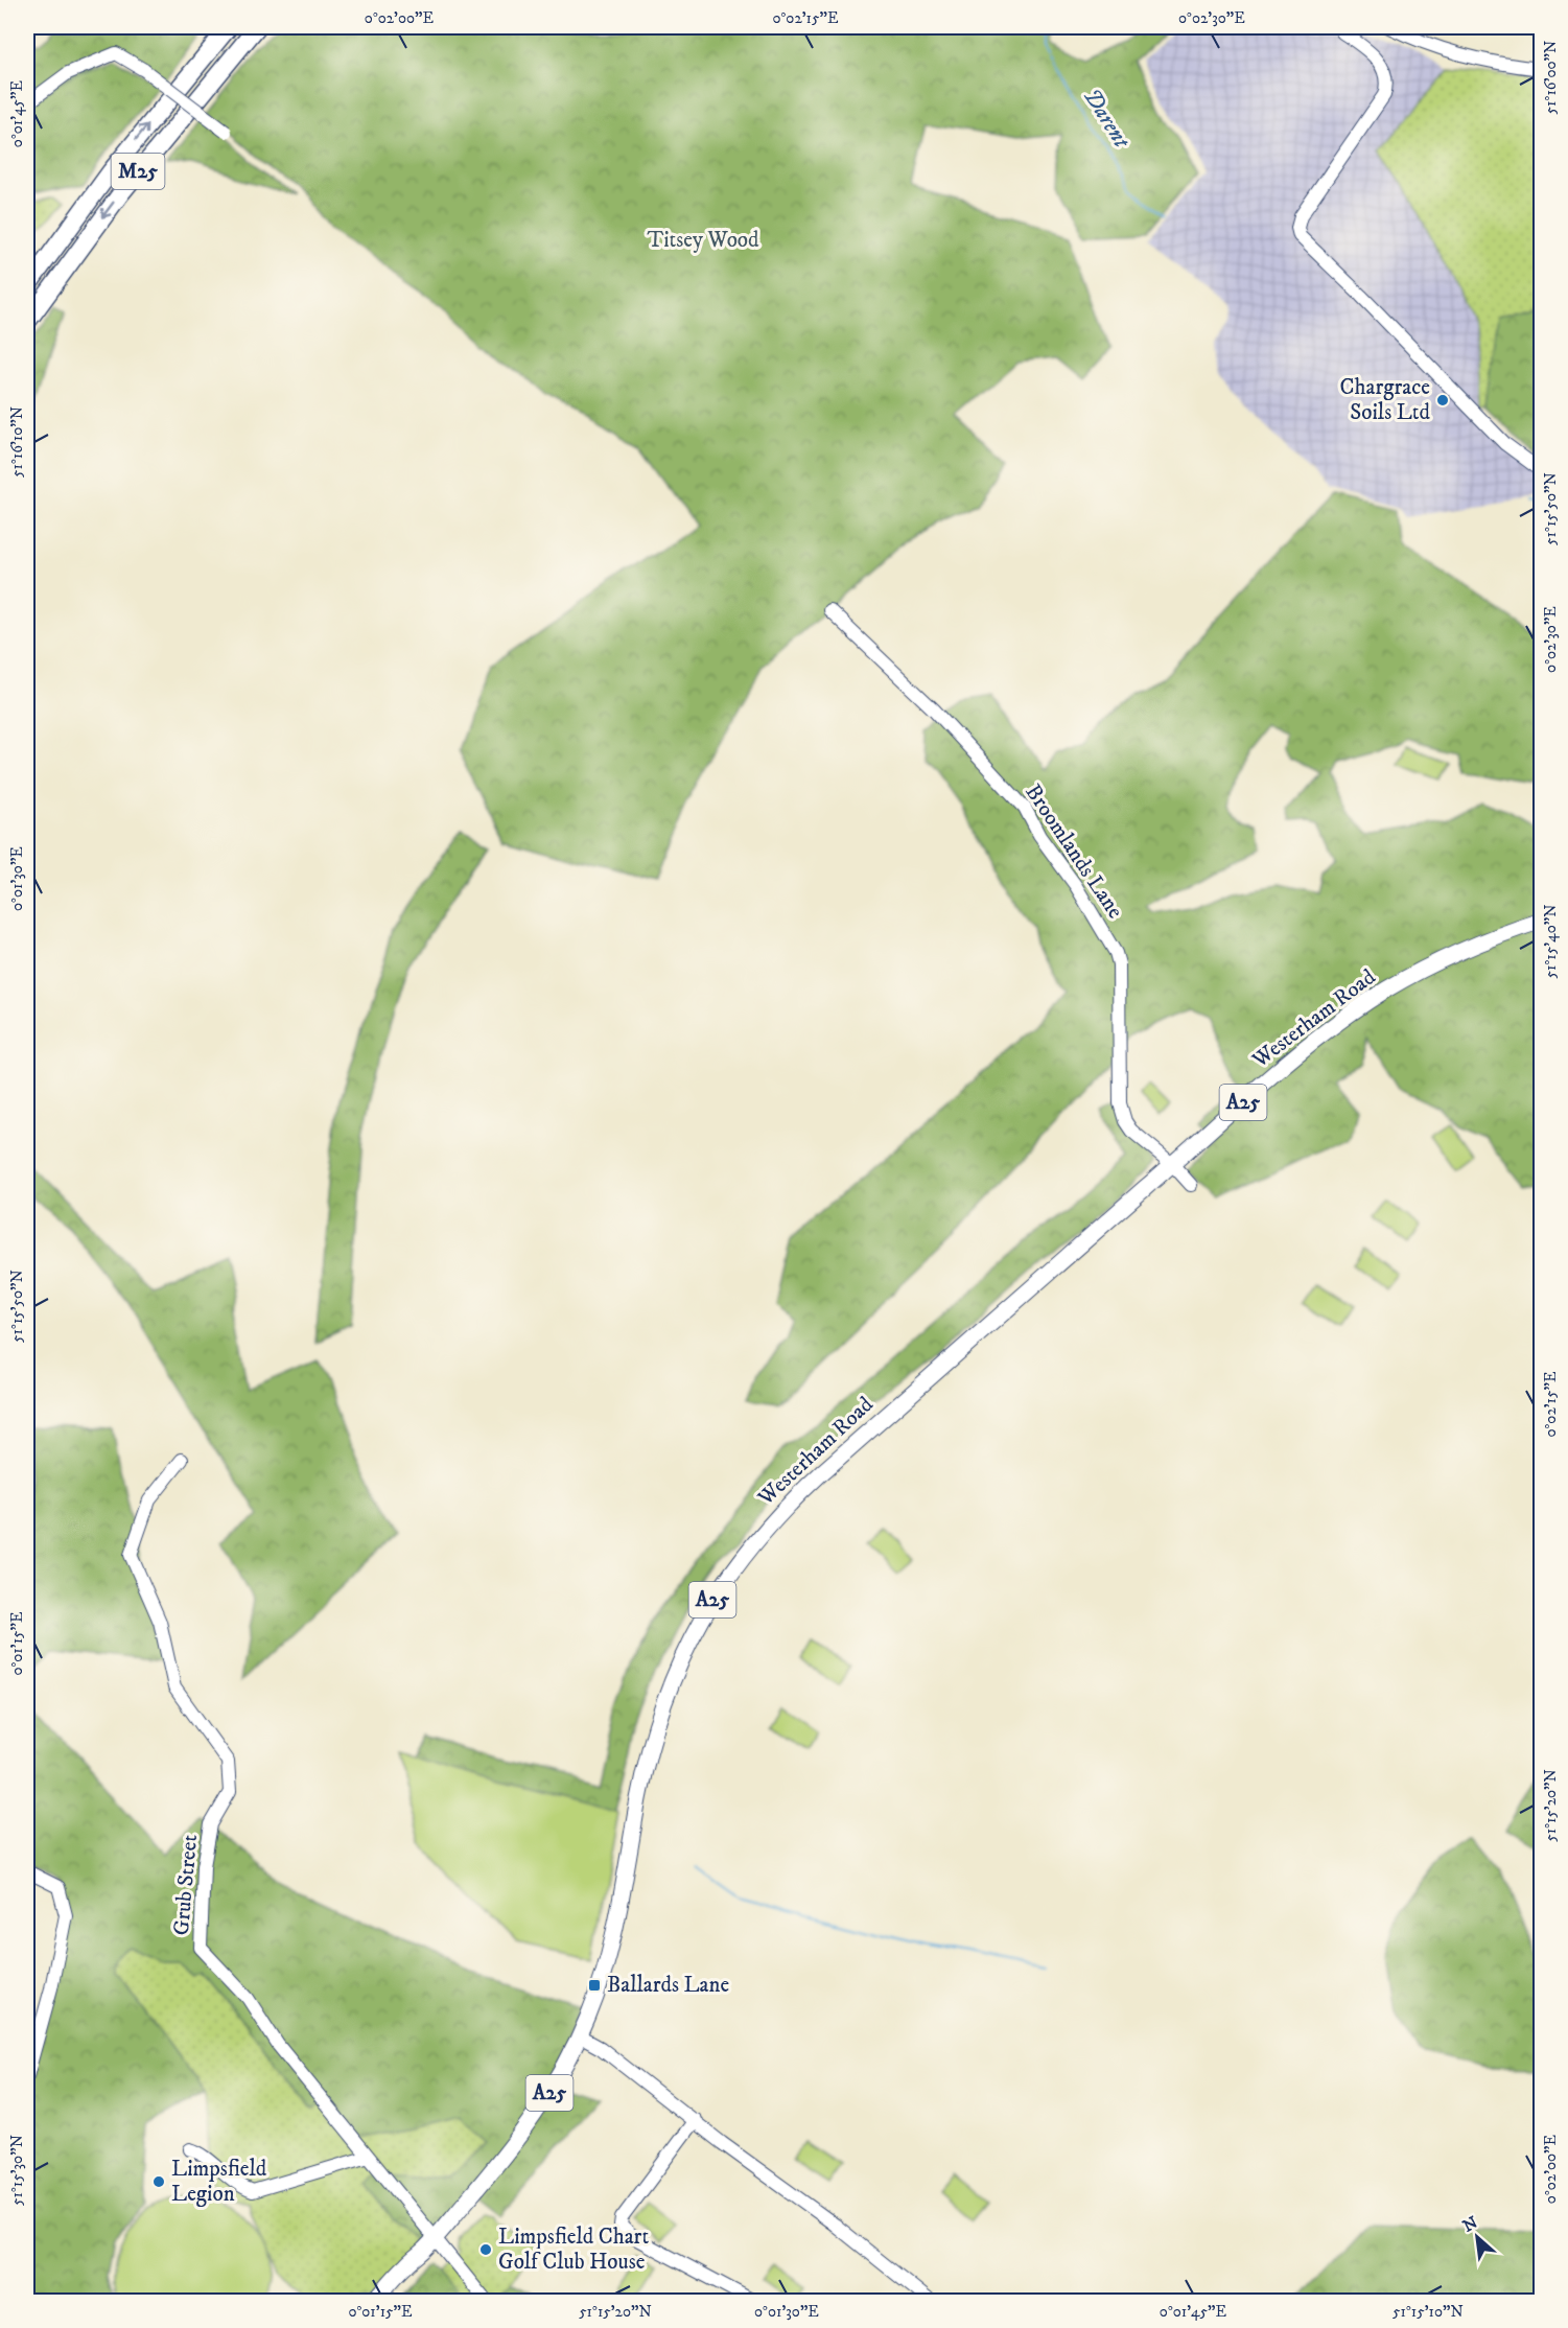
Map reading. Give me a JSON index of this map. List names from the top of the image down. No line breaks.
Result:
{"streets":{"highway":["M25"],"main road":["Westerham Road","A25"],"street":["Broomlands Lane","Grub Street"]},"crossings":[["Broomlands Lane","Westerham Road"],["Westerham Road","Grub Street"]],"water":["Darent"],"parks":["Titsey Wood"],"places":{"other":["Chargrace Soils Ltd","Limpsfield Legion","Limpsfield Chart Golf Club House"],"transit":["Ballards Lane"]},"north":"top left","coordinates":["0°02'00\"E","0°02'15\"E","0°02'30\"E","51°16'00\"N","0°01'45\"E","51°16'10\"N","51°15'50\"N","0°01'30\"E","51°15'40\"N","0°01'15\"E","51°15'20\"N","51°15'30\"N","51°15'10\"N"]}
